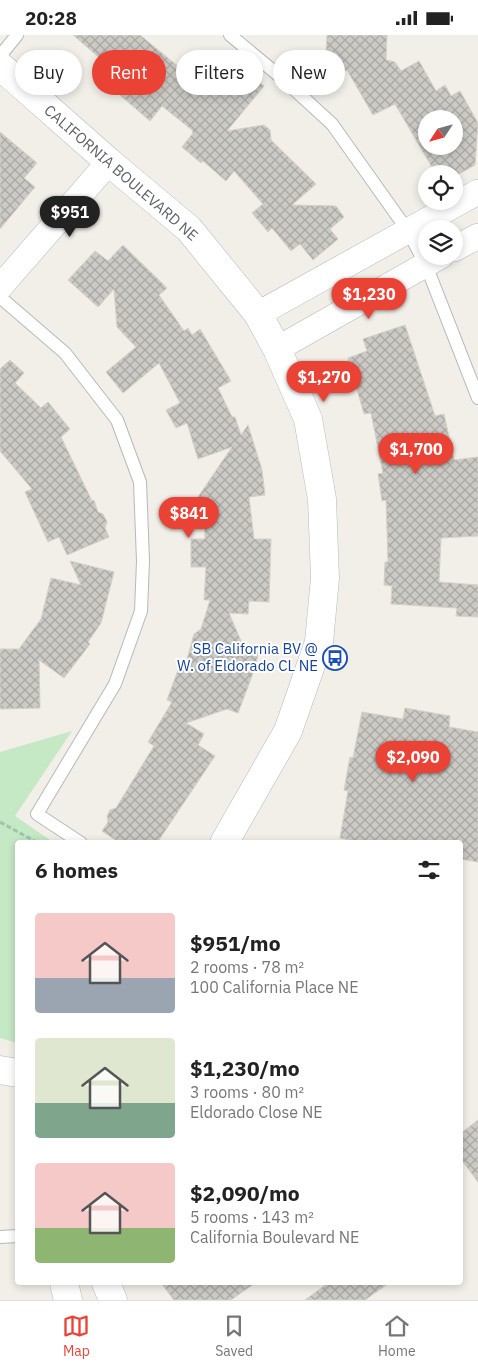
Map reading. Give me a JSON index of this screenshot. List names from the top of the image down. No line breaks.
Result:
{"streets":{"street":["CALIFORNIA BOULEVARD NE"]},"places":{"bus stop":["SB California BV @ W. of Eldorado CL NE"]},"north":"bottom left","page":{"status":"20:28","chip":["Buy","Rent","Filters","New"],"price":["$951","$1,230","$1,270","$1,700","$841","$2,090"],"heading":"6 homes","list":[{"name":"$951/mo","note":"2 rooms · 78 m² · 100 California Place NE"},{"name":"$1,230/mo","note":"3 rooms · 80 m² · Eldorado Close NE"},{"name":"$2,090/mo","note":"5 rooms · 143 m² · California Boulevard NE"}],"tabs":["Map","Saved","Home"]}}
